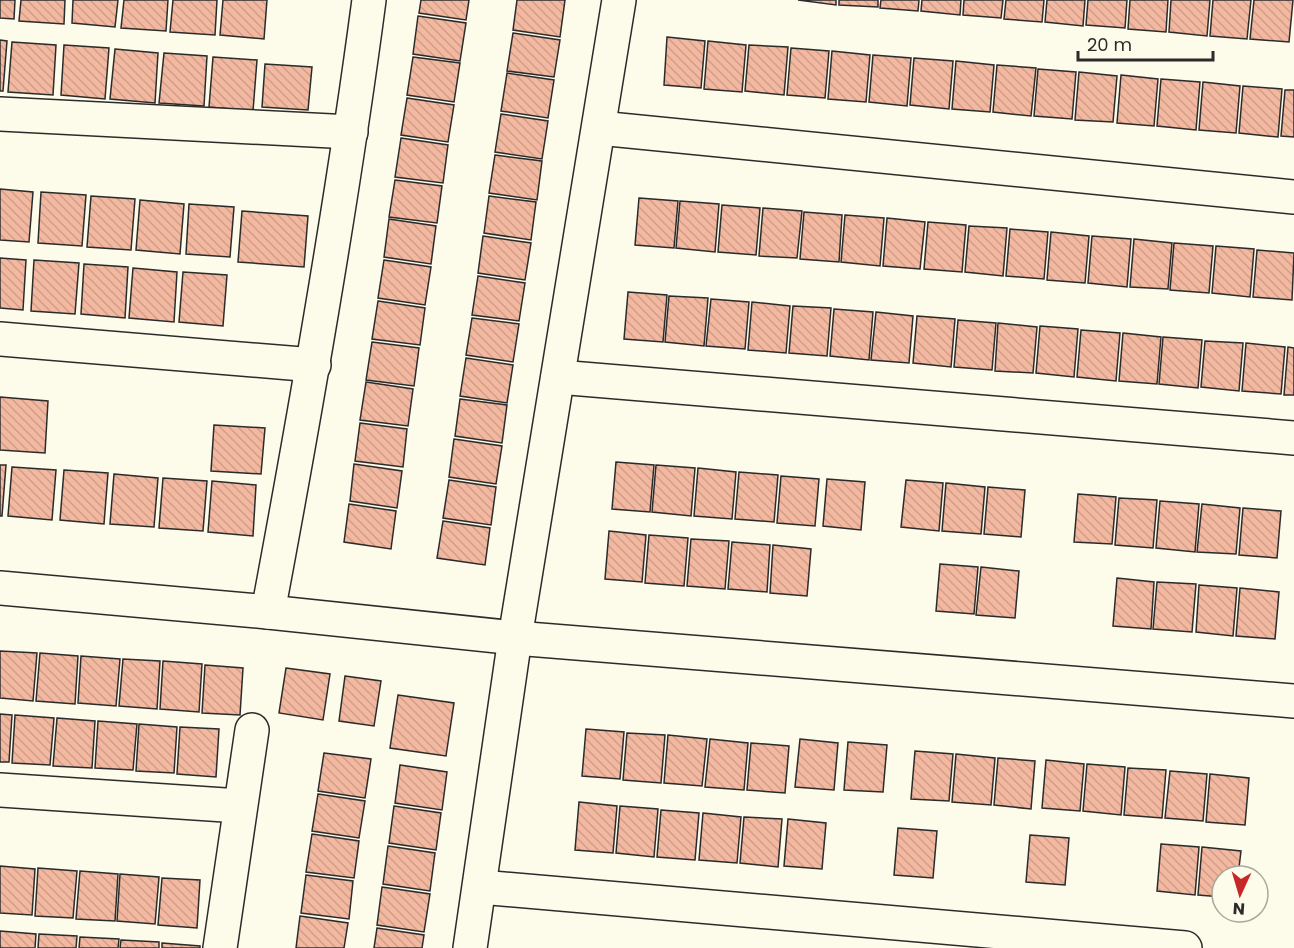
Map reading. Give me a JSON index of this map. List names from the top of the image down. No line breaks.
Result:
{"scale_bar":"20 m","north":"bottom"}
